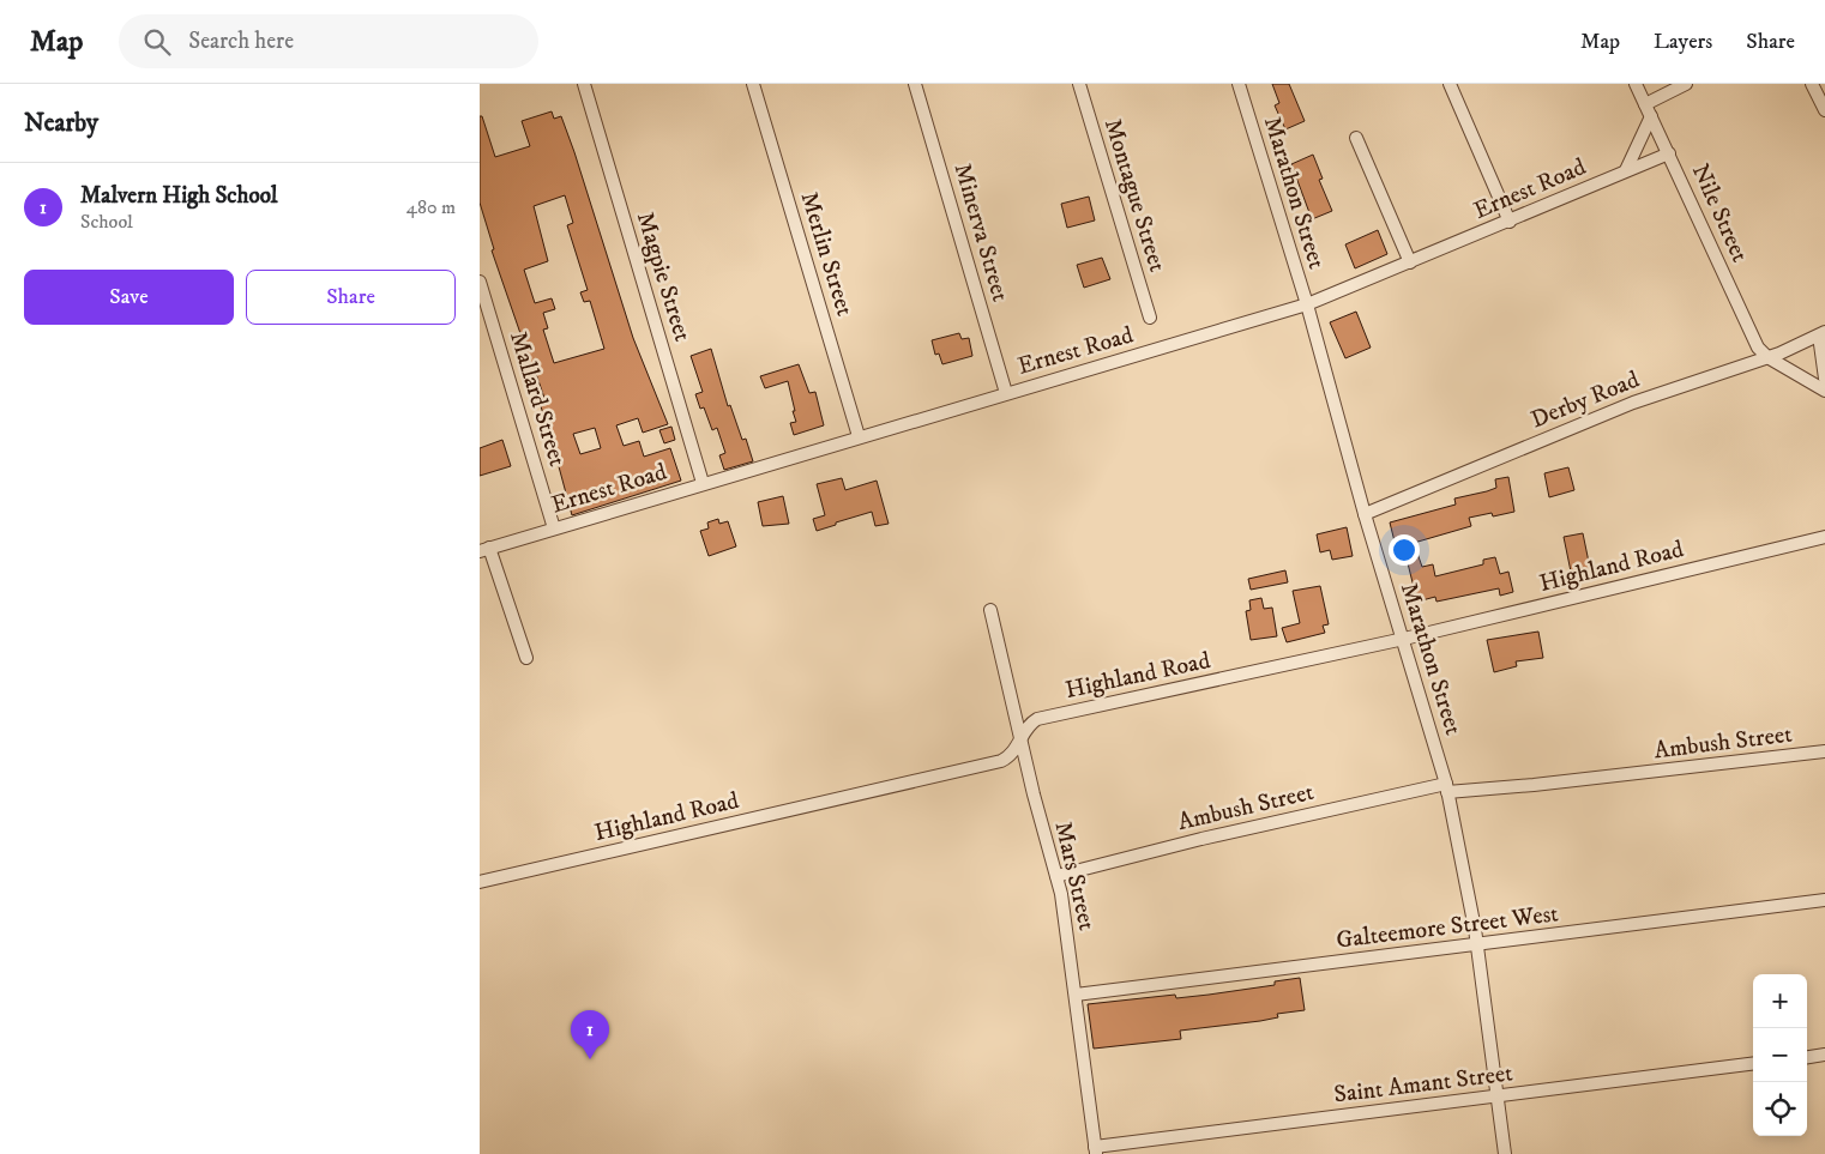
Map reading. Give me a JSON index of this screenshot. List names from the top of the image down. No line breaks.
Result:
{"streets":{"street":["Ernest Road","Marathon Street","Montague Street","Nile Street","Minerva Street","Merlin Street","Magpie Street","Mallard Street","Derby Road","Highland Road","Ambush Street","Mars Street","Galteemore Street West","Saint Amant Street"]},"crossings":[["Ernest Road","Marathon Street"],["Ernest Road","Nile Street"],["Ernest Road","Minerva Street"],["Ernest Road","Merlin Street"],["Ernest Road","Magpie Street"],["Ernest Road","Mallard Street"],["Marathon Street","Derby Road"],["Marathon Street","Highland Road"],["Marathon Street","Ambush Street"],["Marathon Street","Galteemore Street West"],["Marathon Street","Saint Amant Street"],["Nile Street","Derby Road"],["Highland Road","Mars Street"],["Ambush Street","Mars Street"],["Mars Street","Galteemore Street West"],["Mars Street","Saint Amant Street"]],"page":{"header":"Map","search":"Search here","nav":["Map","Layers","Share"],"heading":"Nearby","list":[{"mark":"1","name":"Malvern High School","note":"School","value":"480 m"}],"buttons":["Save","Share"],"map_buttons":["+","−"],"pins":"1"}}
